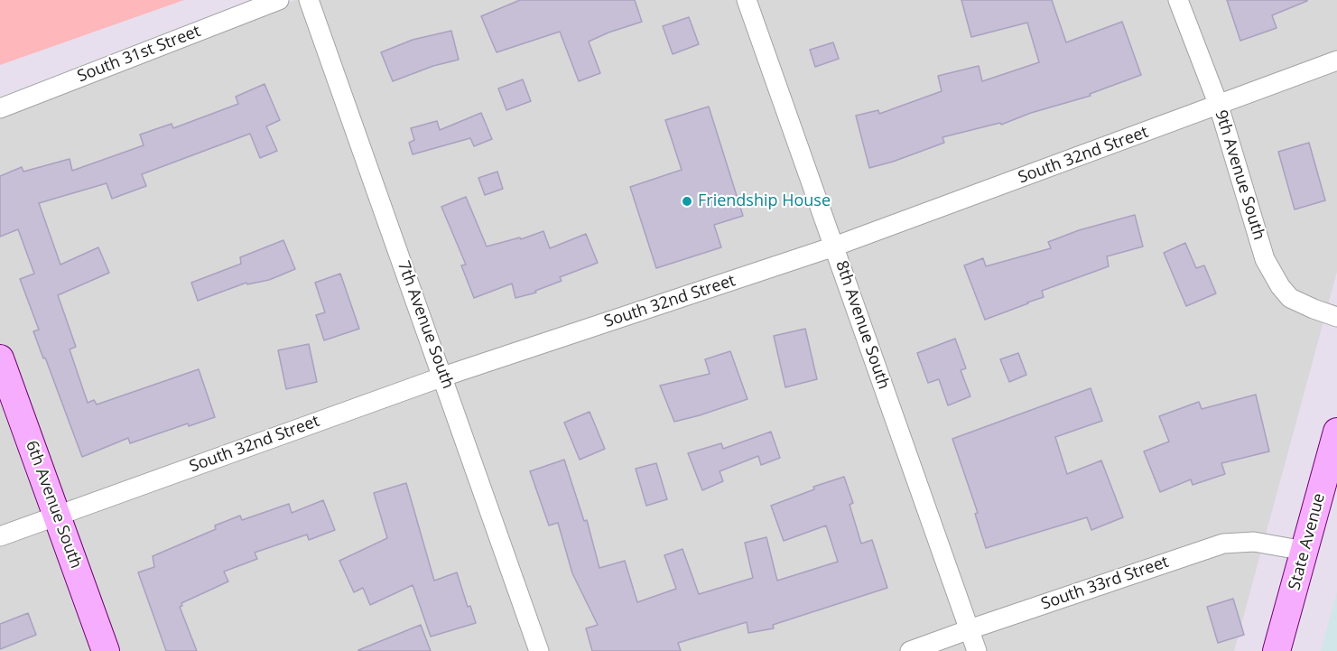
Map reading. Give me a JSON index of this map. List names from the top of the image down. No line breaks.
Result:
{"streets":{"street":["South 31st Street","South 32nd Street","9th Avenue South","7th Avenue South","8th Avenue South","6th Avenue South","State Avenue","South 33rd Street"]},"crossings":[["South 32nd Street","9th Avenue South"],["South 32nd Street","7th Avenue South"],["South 32nd Street","8th Avenue South"],["South 32nd Street","6th Avenue South"],["8th Avenue South","South 33rd Street"],["State Avenue","South 33rd Street"]],"places":["Friendship House"]}
